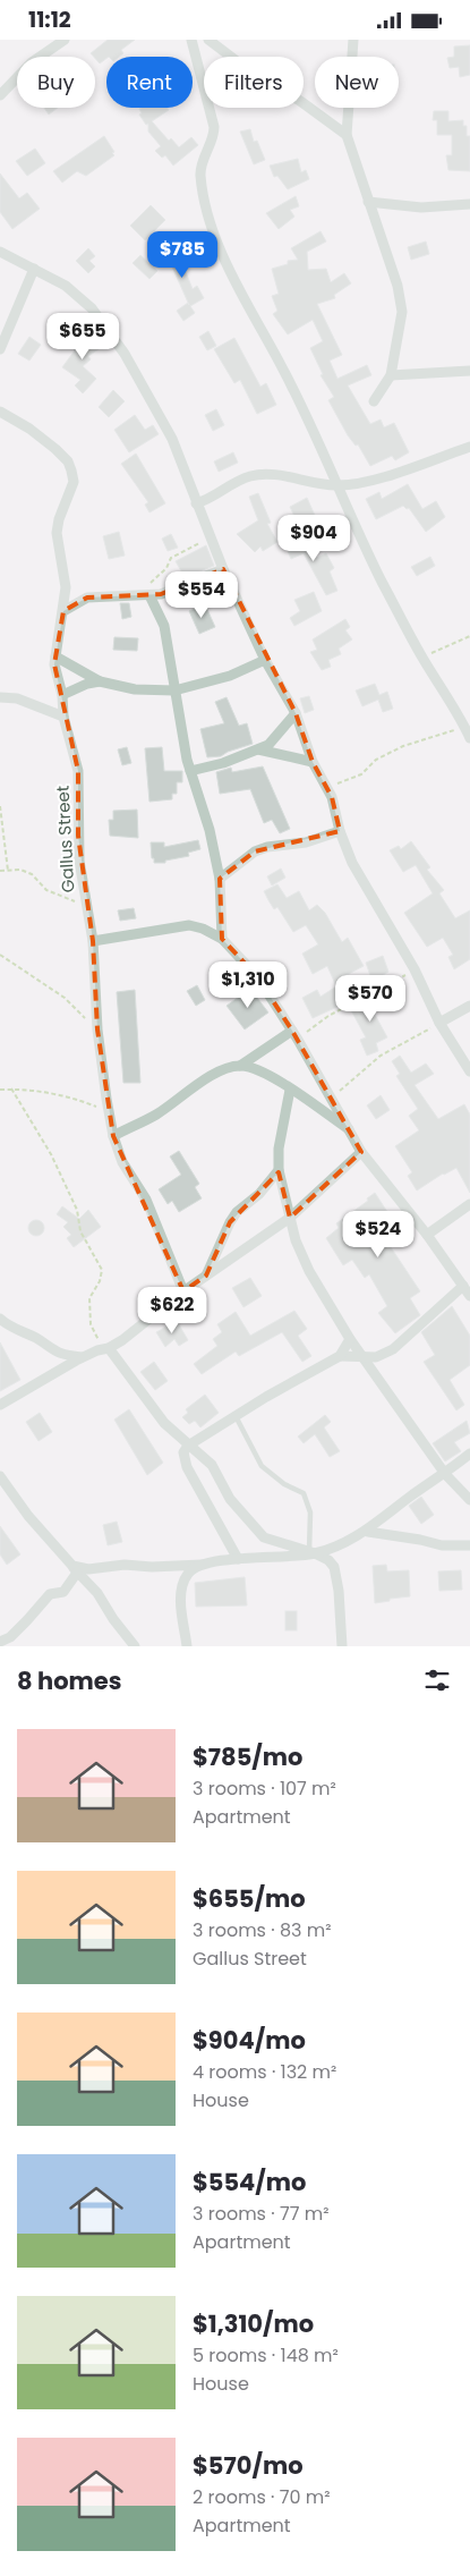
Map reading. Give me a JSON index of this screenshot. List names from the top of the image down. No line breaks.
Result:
{"streets":{"street":["Gallus Street"]},"page":{"status":"11:12","chip":["Buy","Rent","Filters","New"],"price":["$785","$655","$904","$554","$1,310","$570","$524","$622"],"heading":"8 homes","list":[{"name":"$785/mo","note":"3 rooms · 107 m² · Apartment"},{"name":"$655/mo","note":"3 rooms · 83 m² · Gallus Street"},{"name":"$904/mo","note":"4 rooms · 132 m² · House"},{"name":"$554/mo","note":"3 rooms · 77 m² · Apartment"},{"name":"$1,310/mo","note":"5 rooms · 148 m² · House"},{"name":"$570/mo","note":"2 rooms · 70 m² · Apartment"}]}}
